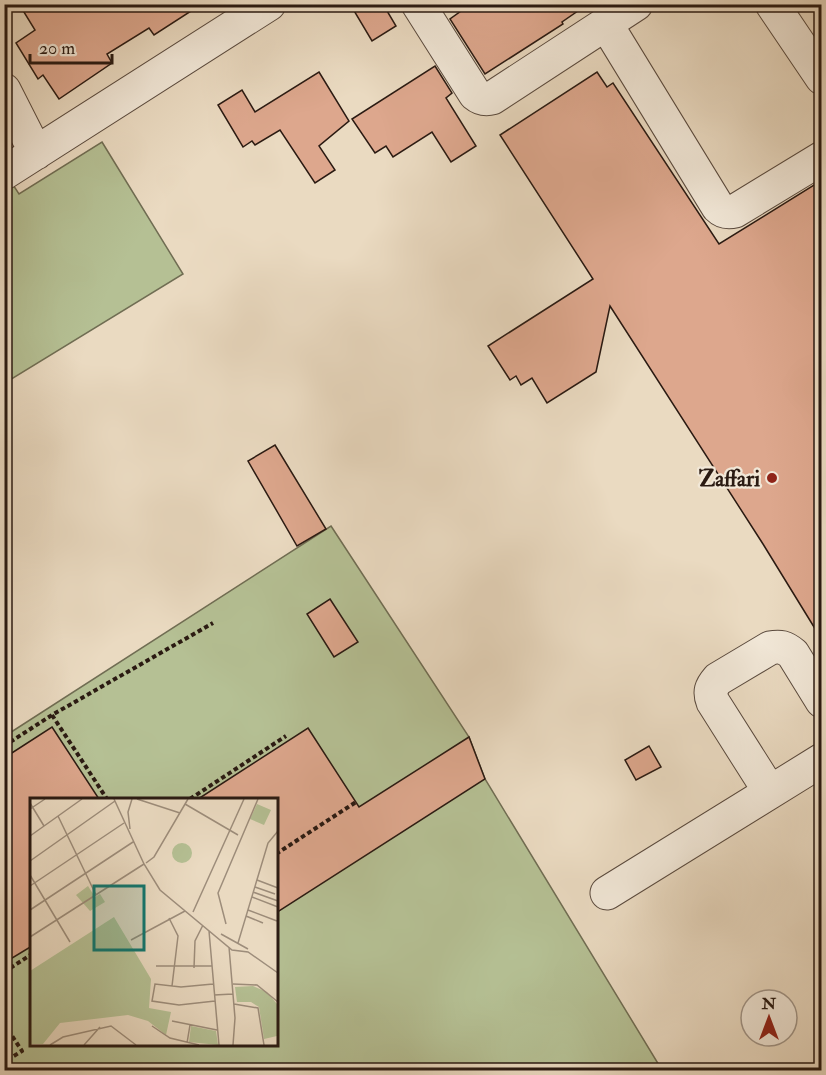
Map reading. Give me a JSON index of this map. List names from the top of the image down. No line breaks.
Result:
{"places":["Zaffari"],"scale_bar":"20 m","north":"top"}
